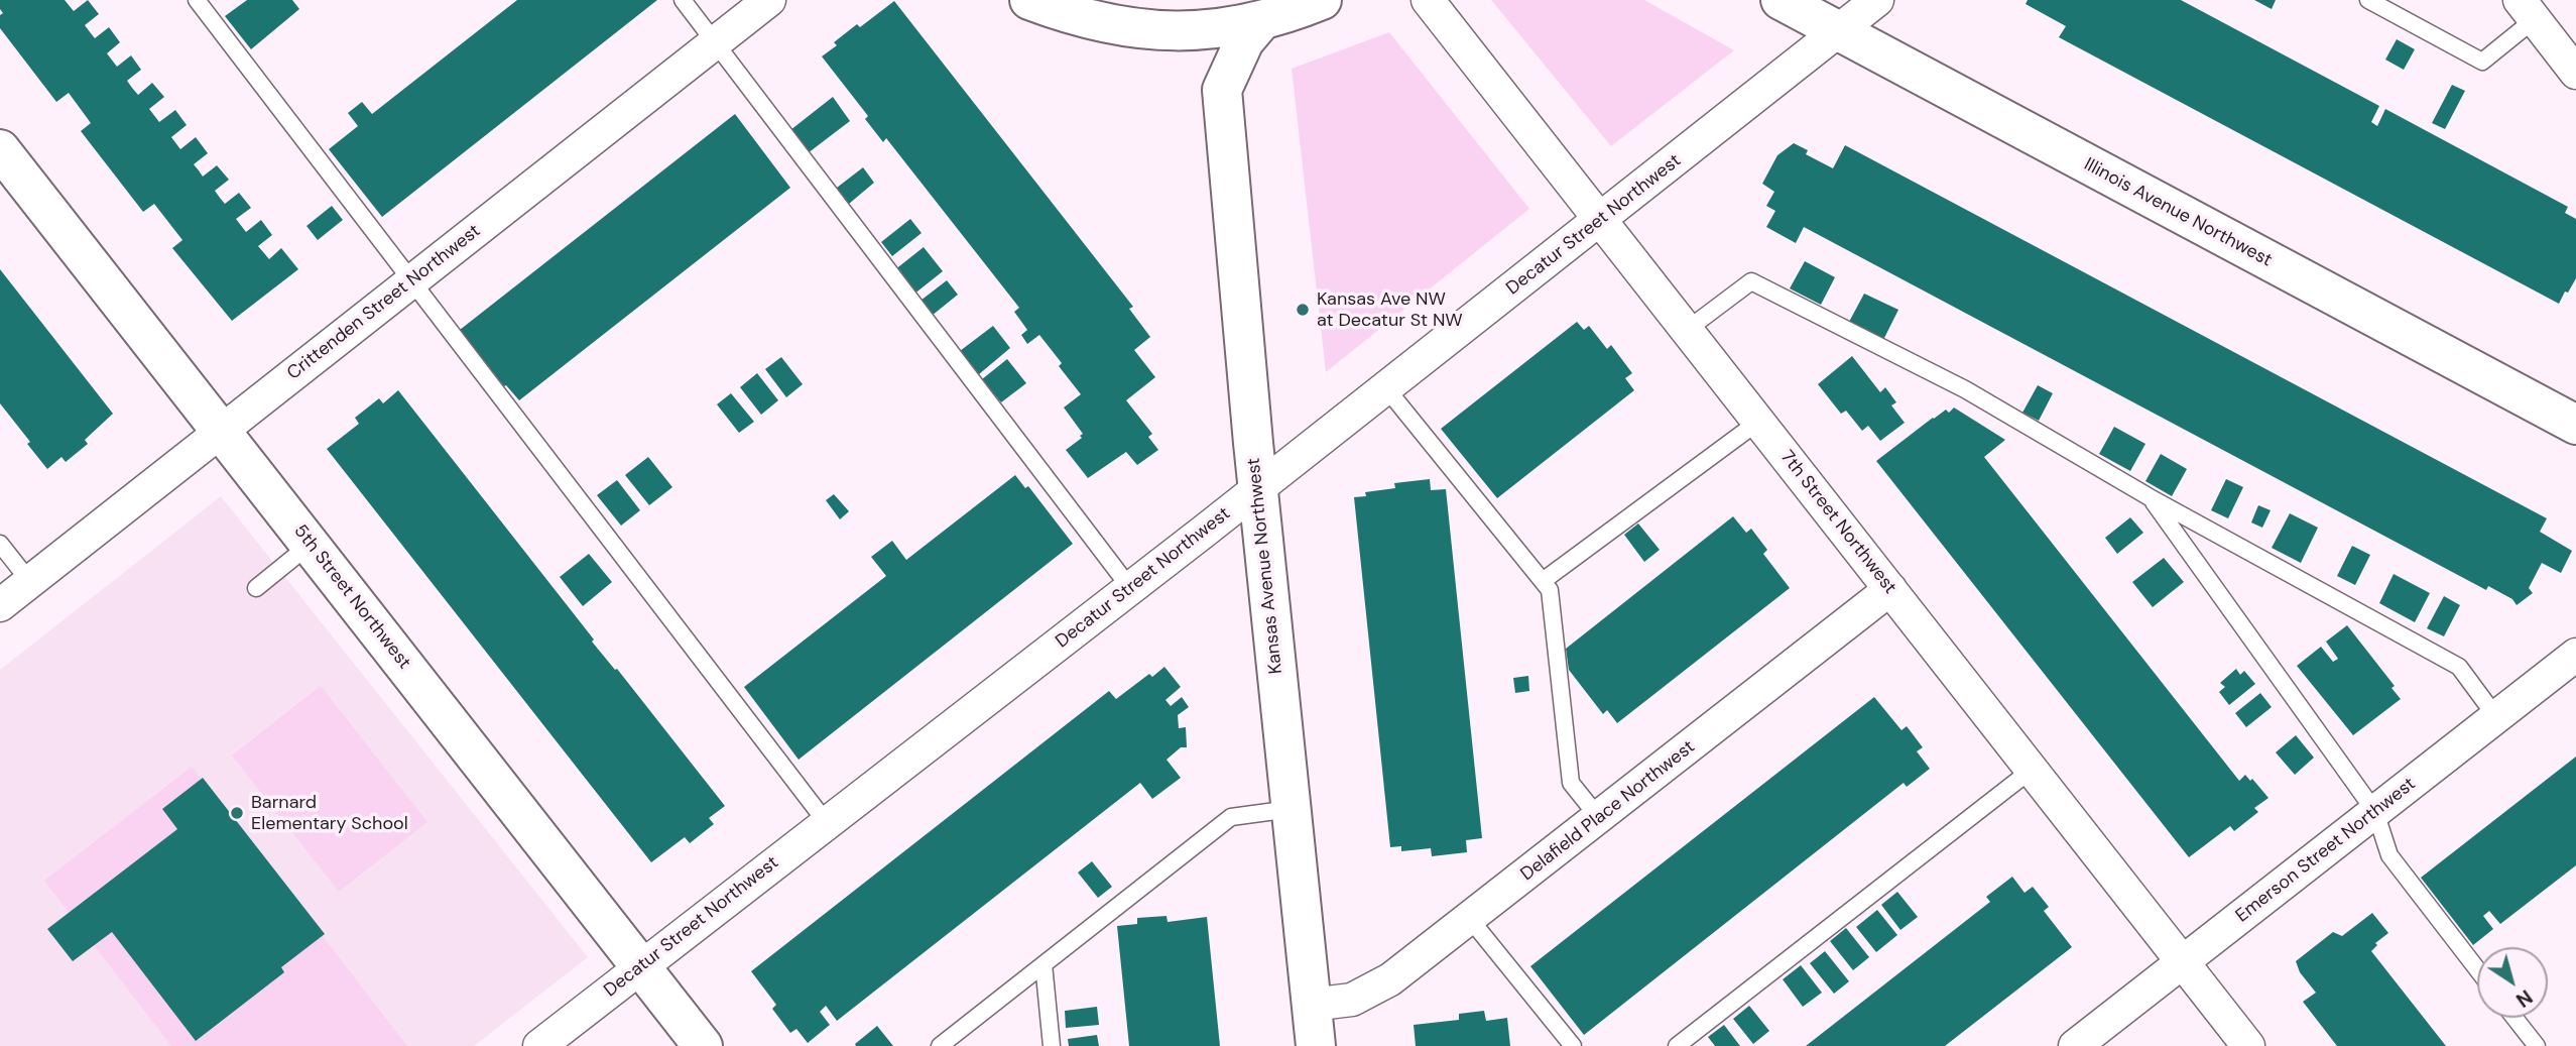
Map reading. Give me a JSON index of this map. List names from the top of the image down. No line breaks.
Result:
{"streets":{"street":["Illinois Avenue Northwest","Decatur Street Northwest","Crittenden Street Northwest","7th Street Northwest","Kansas Avenue Northwest","5th Street Northwest","Delafield Place Northwest","Emerson Street Northwest"]},"crossings":[["Illinois Avenue Northwest","Decatur Street Northwest"],["Decatur Street Northwest","7th Street Northwest"],["Decatur Street Northwest","Kansas Avenue Northwest"],["Decatur Street Northwest","5th Street Northwest"],["Crittenden Street Northwest","5th Street Northwest"],["7th Street Northwest","Delafield Place Northwest"],["7th Street Northwest","Emerson Street Northwest"],["Kansas Avenue Northwest","Delafield Place Northwest"]],"places":["Kansas Ave NW at Decatur St NW","Barnard Elementary School"],"north":"bottom right"}
